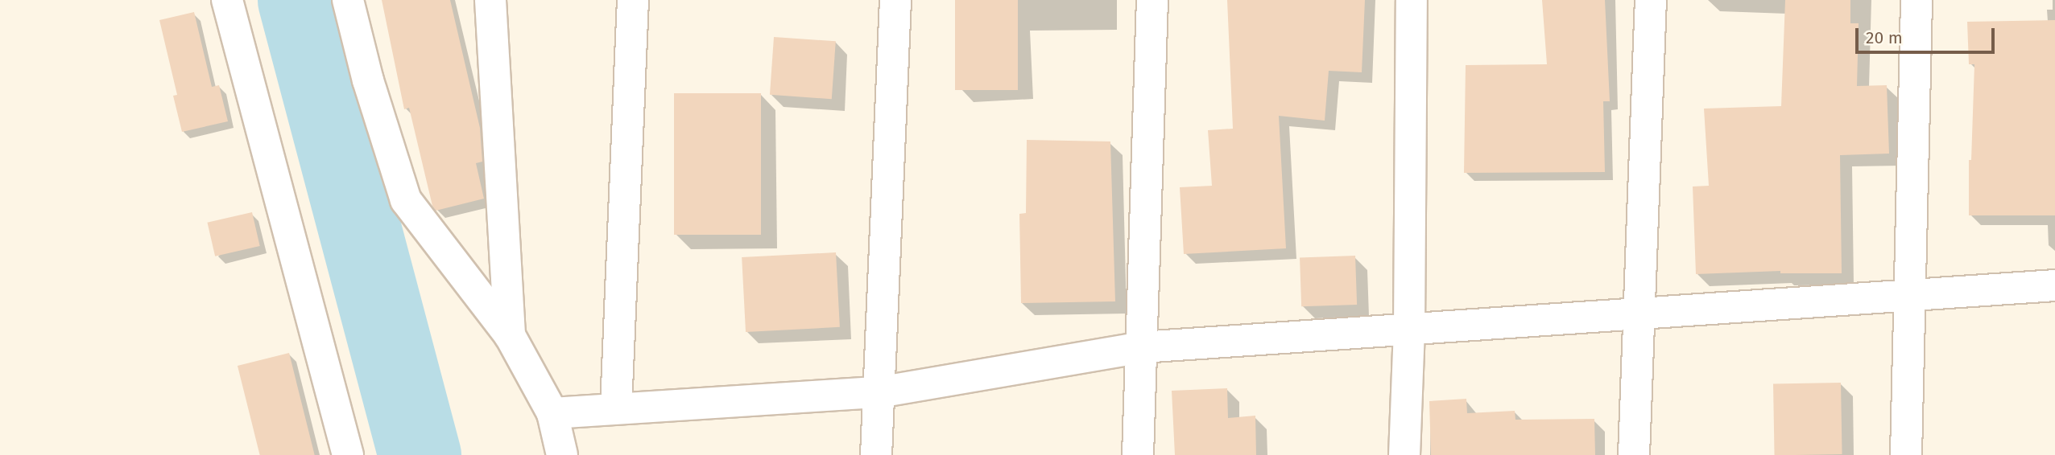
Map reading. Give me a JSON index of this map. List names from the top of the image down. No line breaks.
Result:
{"scale_bar":"20 m"}
